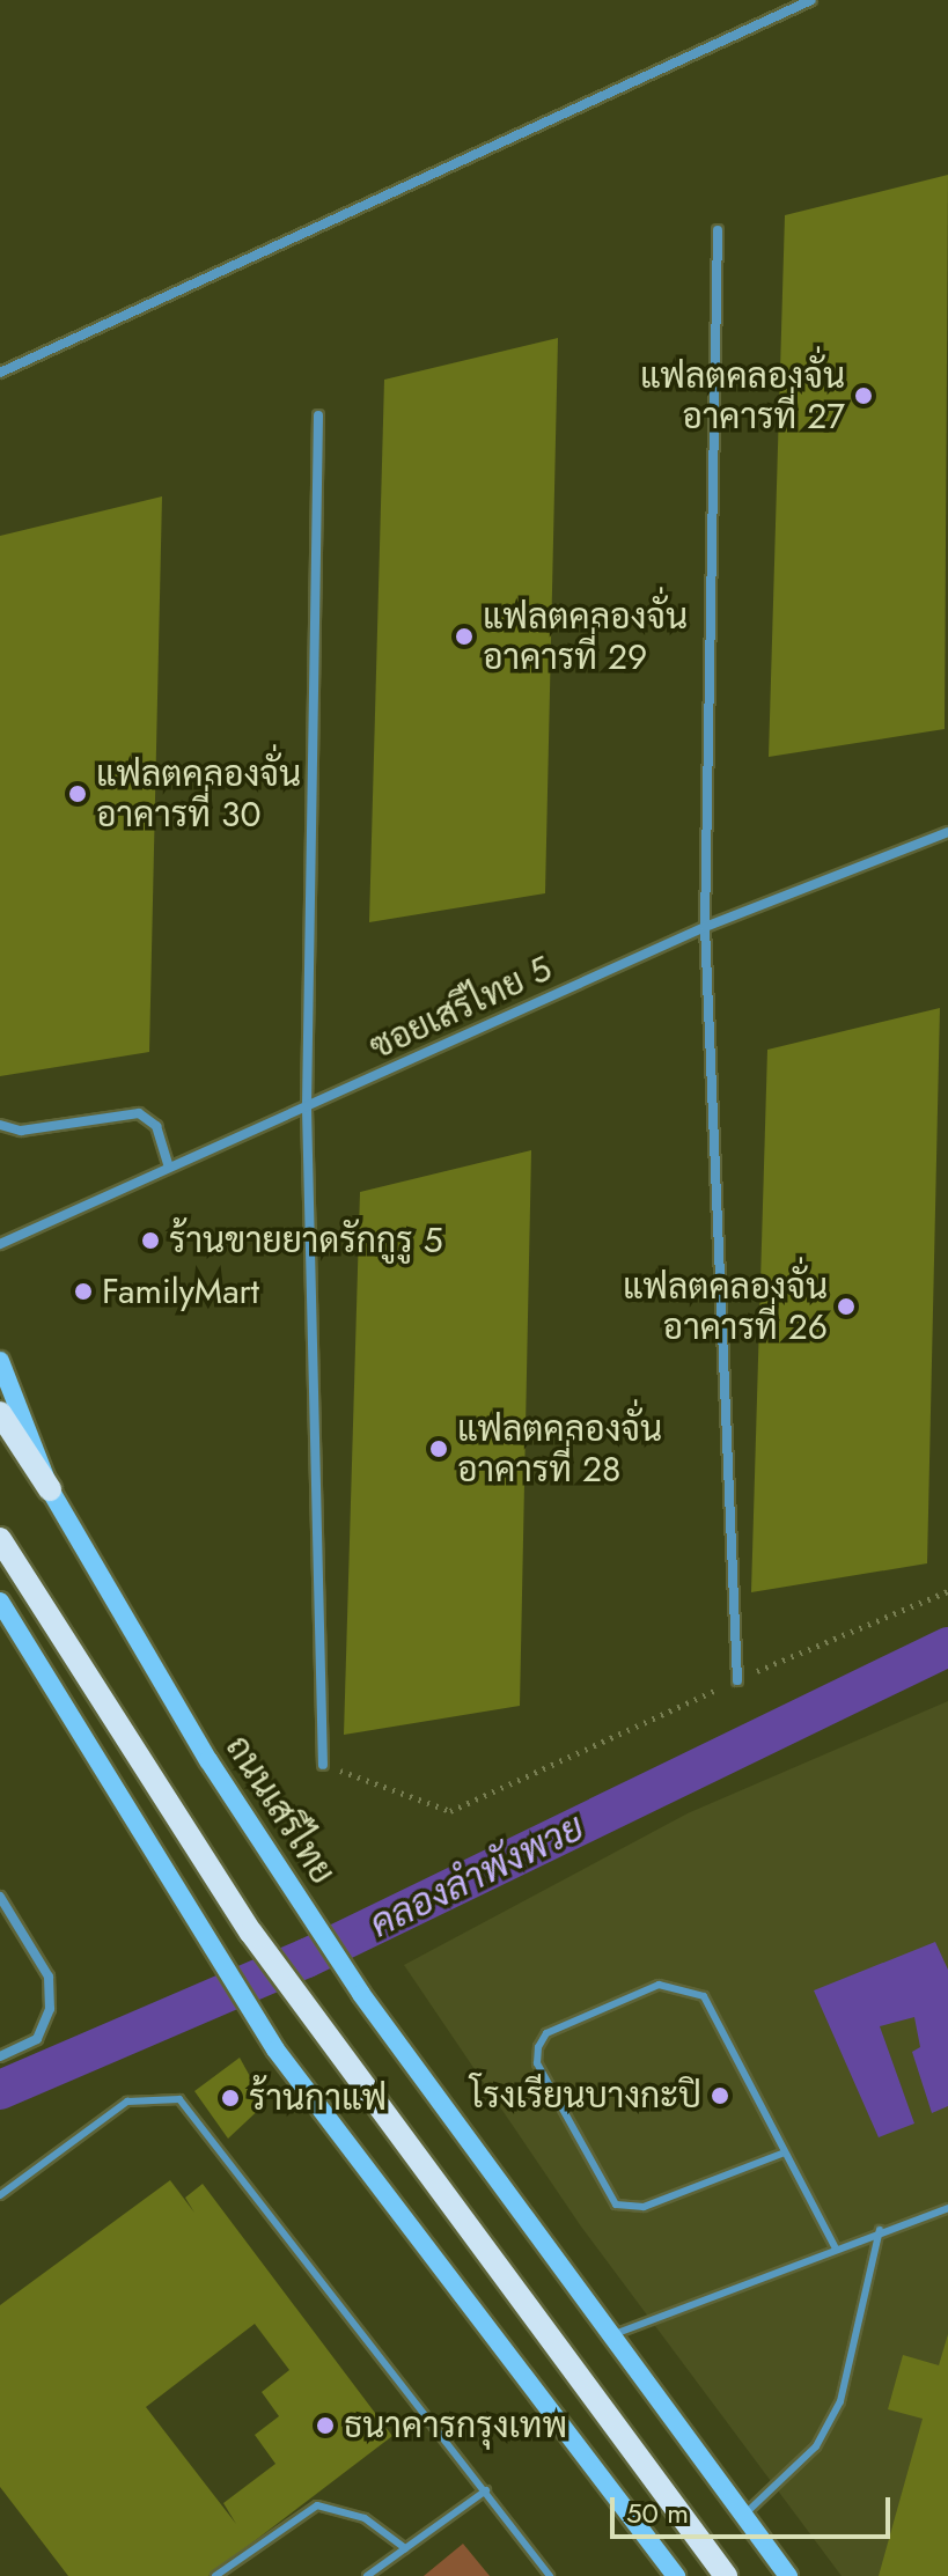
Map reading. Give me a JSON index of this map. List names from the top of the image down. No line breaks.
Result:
{"streets":{"main road":["ถนนเสรีไทย"],"street":["ซอยเสรีไทย 5"]},"water":["คลองลำพังพวย"],"places":["แฟลตคลองจั่น อาคารที่ 27","แฟลตคลองจั่น อาคารที่ 29","แฟลตคลองจั่น อาคารที่ 30","ร้านขายยาดรักกูรู 5","FamilyMart","แฟลตคลองจั่น อาคารที่ 26","แฟลตคลองจั่น อาคารที่ 28","โรงเรียนบางกะปิ","ร้านกาแฟ","ธนาคารกรุงเทพ"],"scale_bar":"50 m"}
